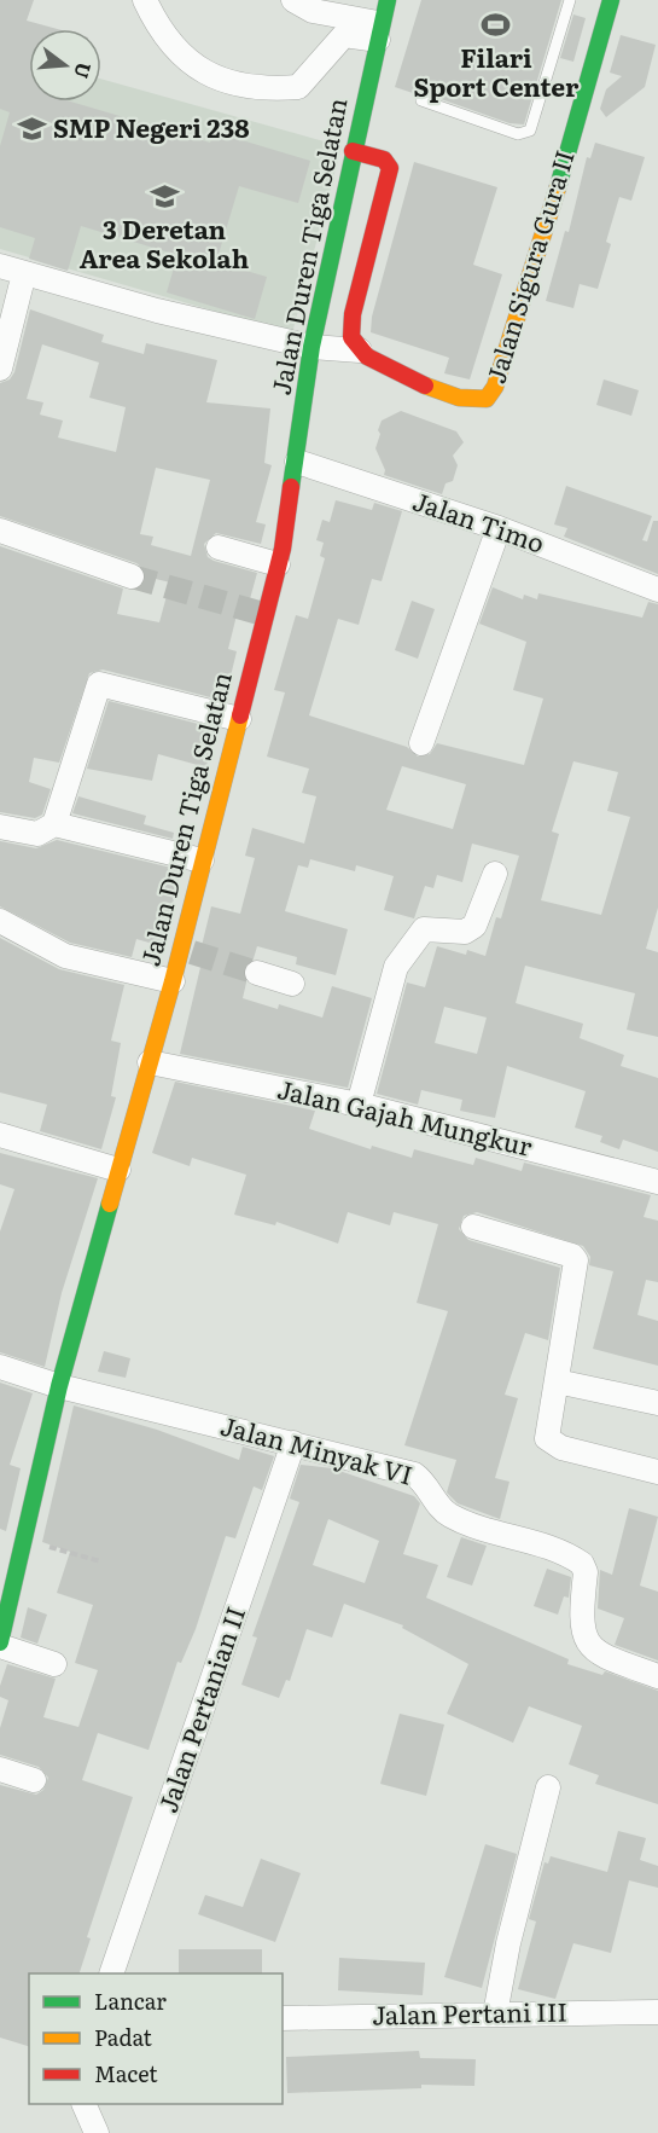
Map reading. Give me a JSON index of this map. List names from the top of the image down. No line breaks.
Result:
{"streets":{"street":["Jalan Duren Tiga Selatan","Jalan Sigura Gura II","Jalan Timo","Jalan Gajah Mungkur","Jalan Minyak VI","Jalan Pertanian II","Jalan Pertani III"]},"crossings":[["Jalan Duren Tiga Selatan","Jalan Sigura Gura II"],["Jalan Duren Tiga Selatan","Jalan Timo"],["Jalan Duren Tiga Selatan","Jalan Gajah Mungkur"],["Jalan Duren Tiga Selatan","Jalan Minyak VI"],["Jalan Minyak VI","Jalan Pertanian II"]],"places":{"sports":["Filari Sport Center"],"school or university":["SMP Negeri 238","3 Deretan Area Sekolah"]},"legend":["Lancar","Padat","Macet"],"north":"right"}
